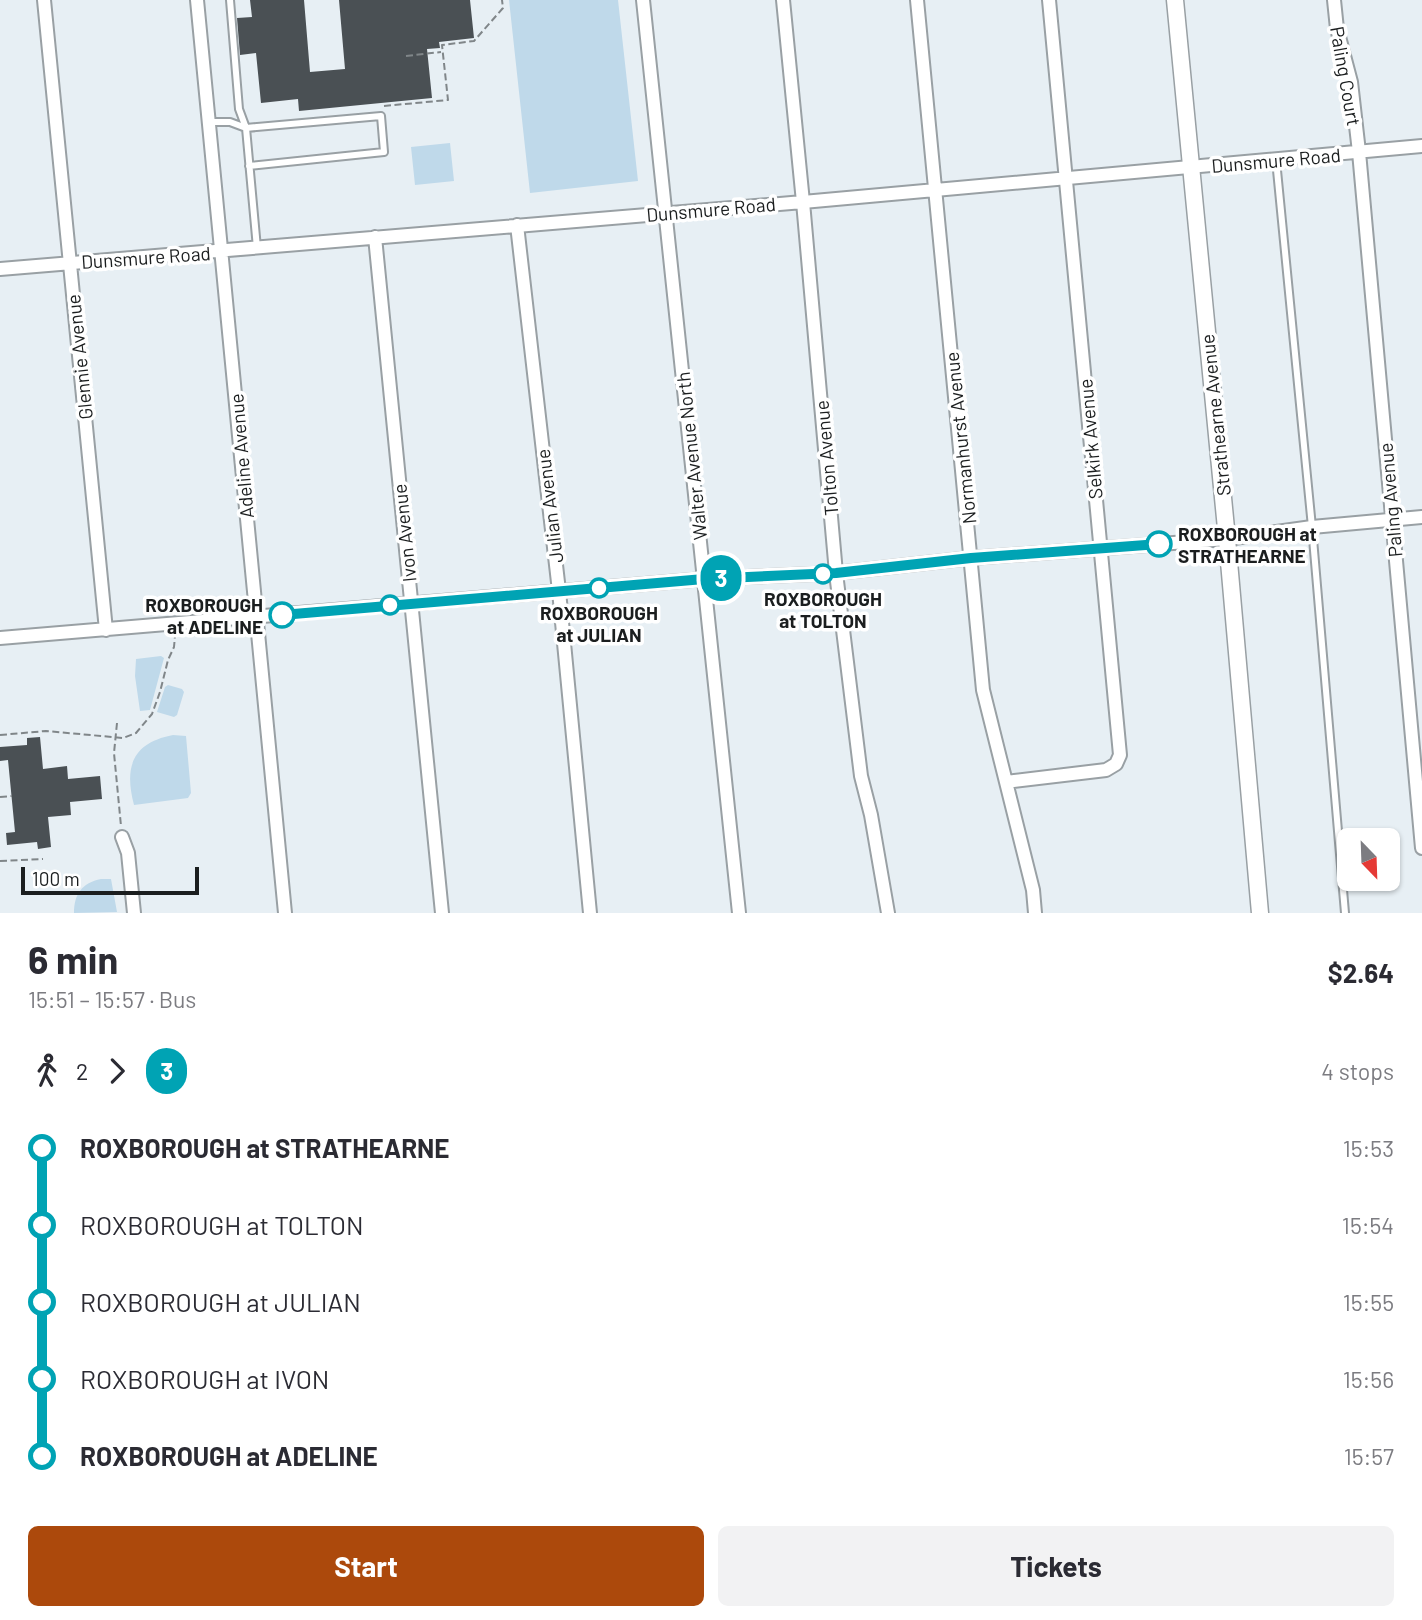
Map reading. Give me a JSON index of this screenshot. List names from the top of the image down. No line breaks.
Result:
{"streets":{"street":["Paling Court","Dunsmure Road","Glennie Avenue","Strathearne Avenue","Normanhurst Avenue","Selkirk Avenue","Adeline Avenue","Walter Avenue North","Tolton Avenue","Paling Avenue","Julian Avenue","Ivon Avenue"]},"crossings":[["Paling Court","Dunsmure Road"],["Paling Court","Paling Avenue"],["Dunsmure Road","Glennie Avenue"],["Dunsmure Road","Strathearne Avenue"],["Dunsmure Road","Normanhurst Avenue"],["Dunsmure Road","Selkirk Avenue"],["Dunsmure Road","Adeline Avenue"],["Dunsmure Road","Walter Avenue North"],["Dunsmure Road","Tolton Avenue"],["Dunsmure Road","Paling Avenue"],["Dunsmure Road","Julian Avenue"],["Dunsmure Road","Ivon Avenue"],["Normanhurst Avenue","Selkirk Avenue"]],"places":["ROXBOROUGH at STRATHEARNE","ROXBOROUGH at TOLTON","ROXBOROUGH at JULIAN","ROXBOROUGH at ADELINE"],"lines":["bus line 3"],"scale_bar":"100 m","north":"bottom right","page":{"on_map":"3","scale":"100 m","heading":["6 min","15:51 – 15:57 · Bus","$2.64"],"legs":["2","3","4 stops"],"list":[{"name":"ROXBOROUGH at STRATHEARNE","value":"15:53"},{"name":"ROXBOROUGH at TOLTON","value":"15:54"},{"name":"ROXBOROUGH at JULIAN","value":"15:55"},{"name":"ROXBOROUGH at IVON","value":"15:56"},{"name":"ROXBOROUGH at ADELINE","value":"15:57"}],"buttons":["Start","Tickets"]}}
